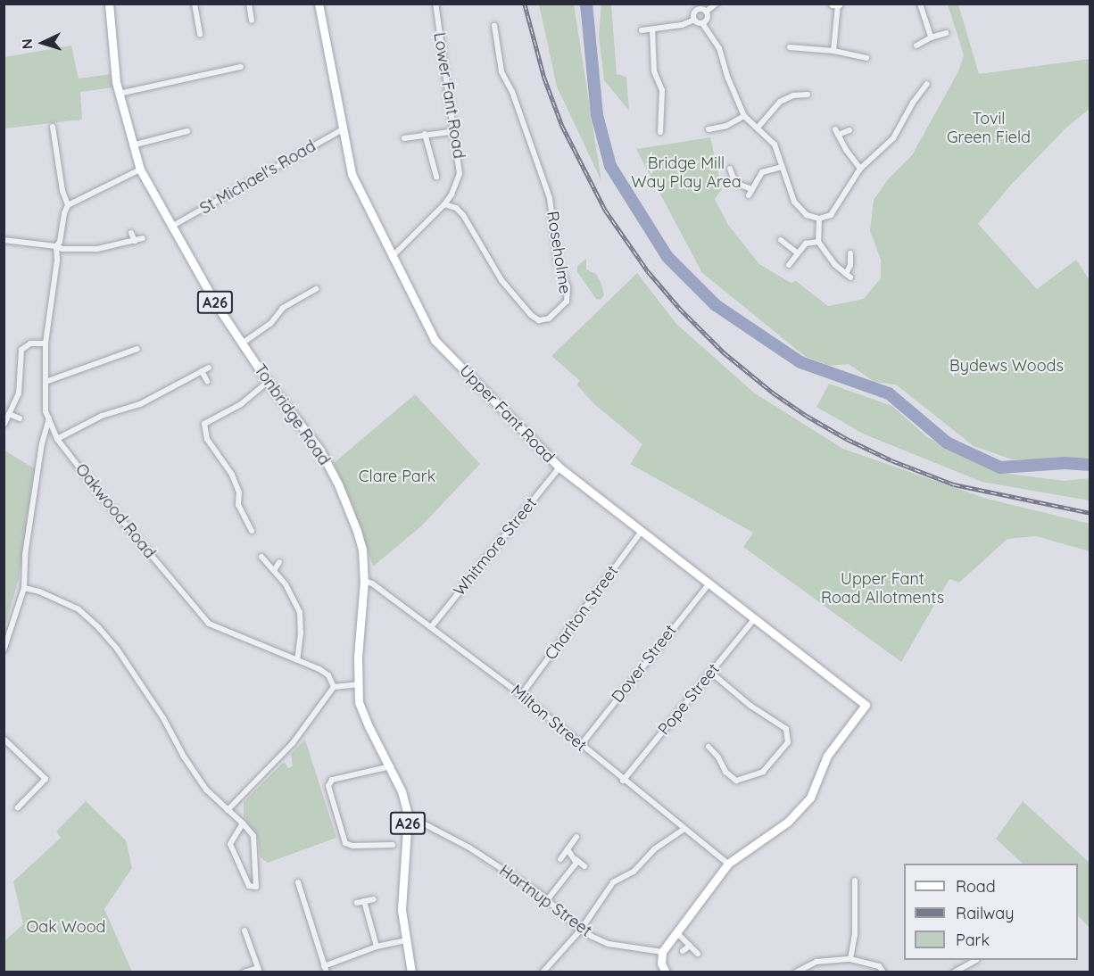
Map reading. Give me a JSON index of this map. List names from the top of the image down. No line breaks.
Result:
{"streets":{"street":["Lower Fant Road","St Michael's Road","Roseholme","A26","Upper Fant Road","Tonbridge Road","Oakwood Road","Whitmore Street","Charlton Street","Dover Street","Pope Street","Milton Street","Hartnup Street"]},"crossings":[["Lower Fant Road","Roseholme"],["Lower Fant Road","Upper Fant Road"],["St Michael's Road","Upper Fant Road"],["St Michael's Road","Tonbridge Road"],["Upper Fant Road","Whitmore Street"],["Upper Fant Road","Charlton Street"],["Upper Fant Road","Dover Street"],["Upper Fant Road","Pope Street"],["Upper Fant Road","Milton Street"],["Tonbridge Road","Milton Street"],["Tonbridge Road","Hartnup Street"],["Whitmore Street","Milton Street"],["Charlton Street","Milton Street"],["Dover Street","Milton Street"],["Pope Street","Milton Street"]],"parks":["Tovil Green Field","Bridge Mill Way Play Area","Bydews Woods","Clare Park","Upper Fant Road Allotments","Oak Wood"],"legend":["Road","Railway","Park"],"north":"left"}
